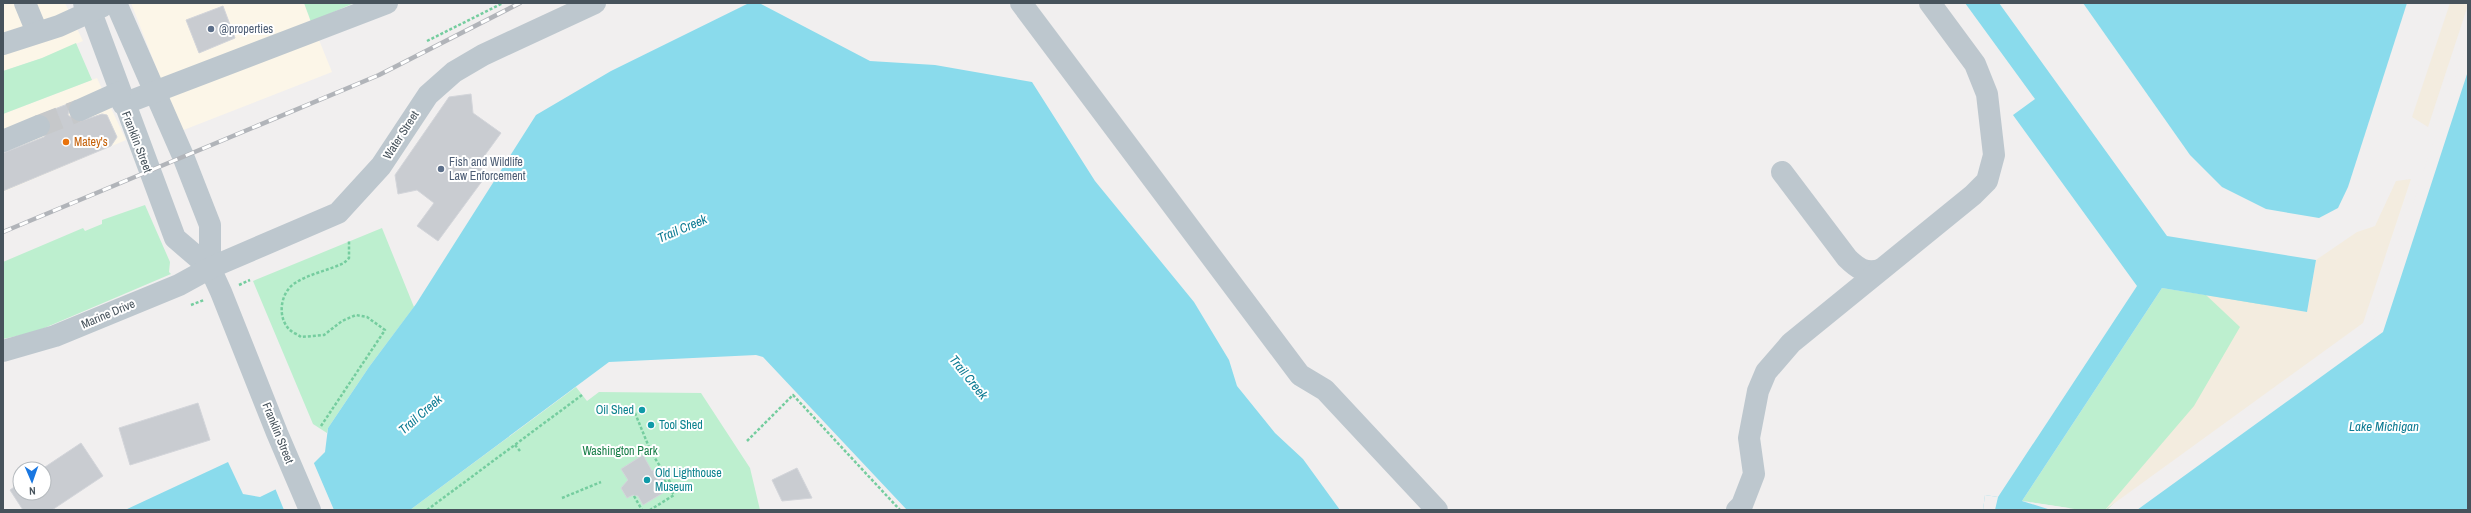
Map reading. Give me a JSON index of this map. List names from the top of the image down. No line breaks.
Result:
{"streets":{"street":["Water Street","Franklin Street","Marine Drive"]},"crossings":[["Water Street","Franklin Street"],["Water Street","Marine Drive"],["Franklin Street","Marine Drive"]],"water":["Trail Creek","Lake Michigan"],"parks":["Washington Park"],"places":["@properties","Matey's","Fish and Wildlife Law Enforcement","Oil Shed","Tool Shed","Old Lighthouse Museum"],"north":"bottom"}
